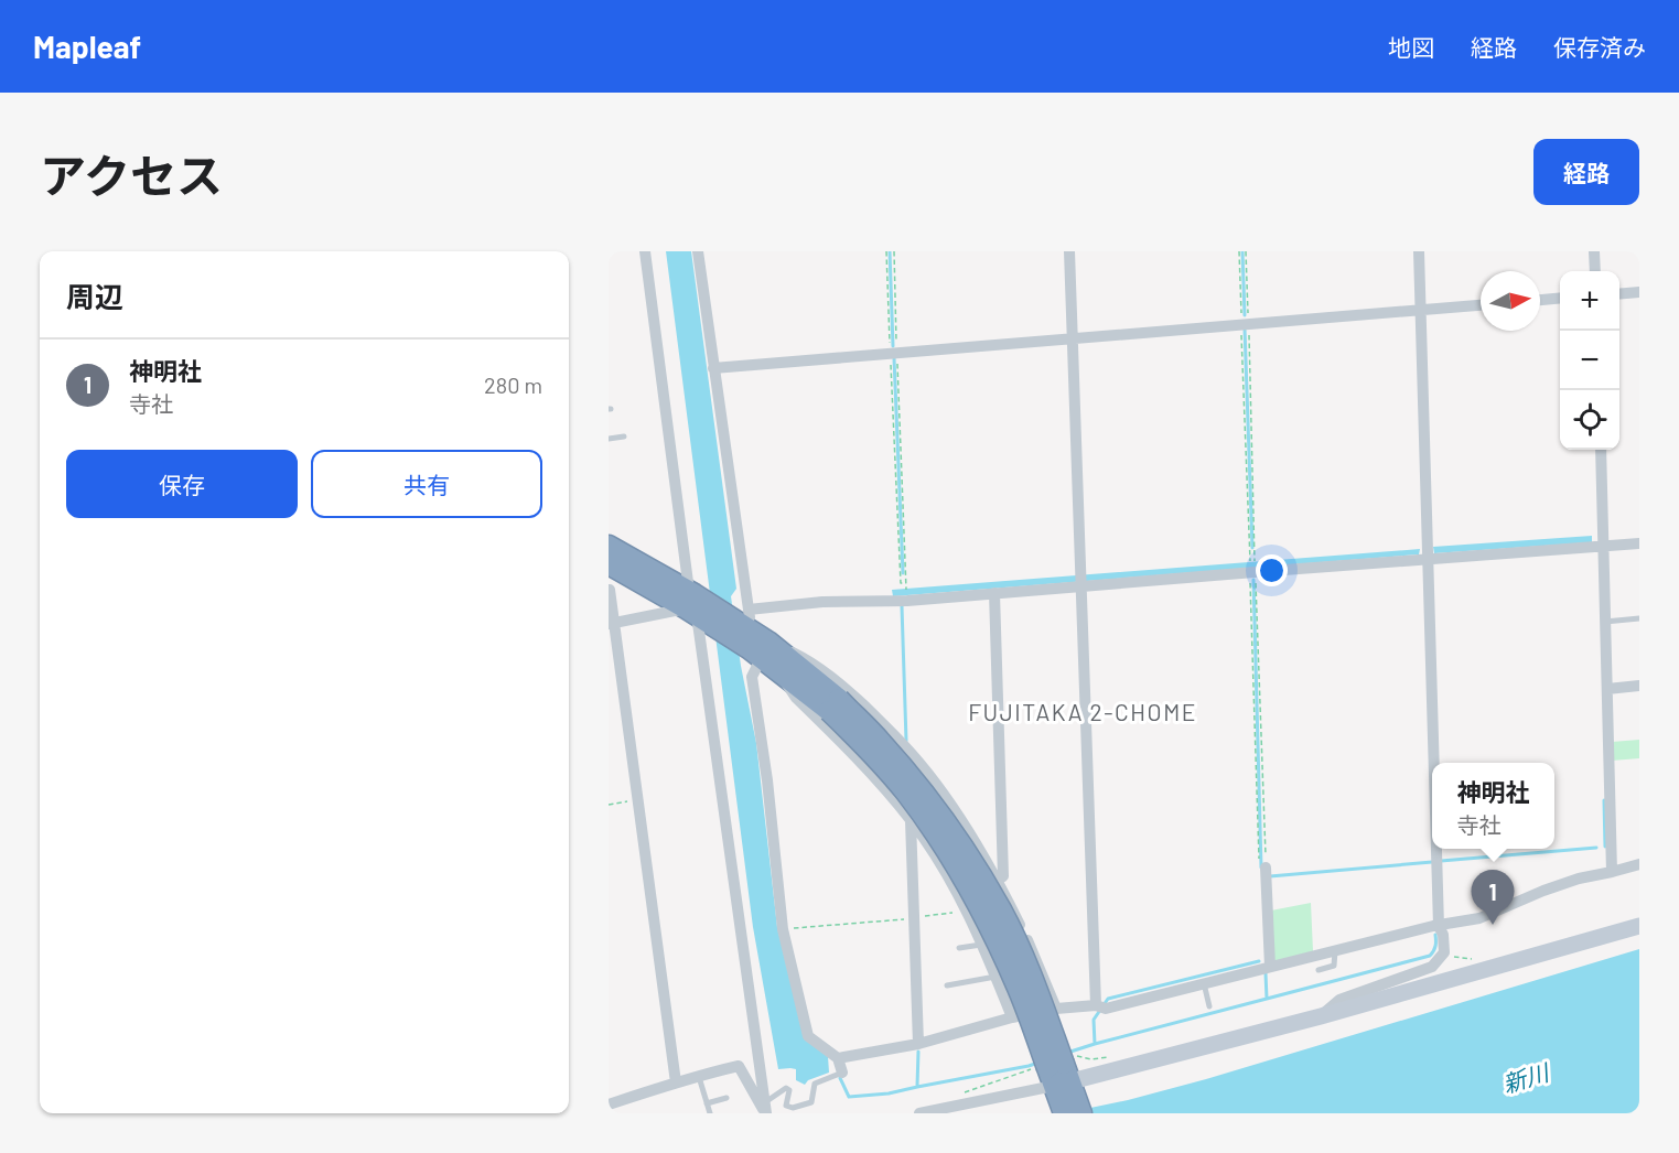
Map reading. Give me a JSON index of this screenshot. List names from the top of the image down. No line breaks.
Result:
{"districts":["FUJITAKA 2-CHOME"],"water":["新川"],"north":"right","page":{"header":"Mapleaf","nav":["地図","経路","保存済み"],"title":"アクセス","buttons":["経路",["保存","共有"]],"heading":"周辺","map_buttons":["+","−"],"list":[{"mark":"1","name":"神明社","note":"寺社","value":"280 m"}],"popup":["神明社","寺社"],"pins":"1"}}
